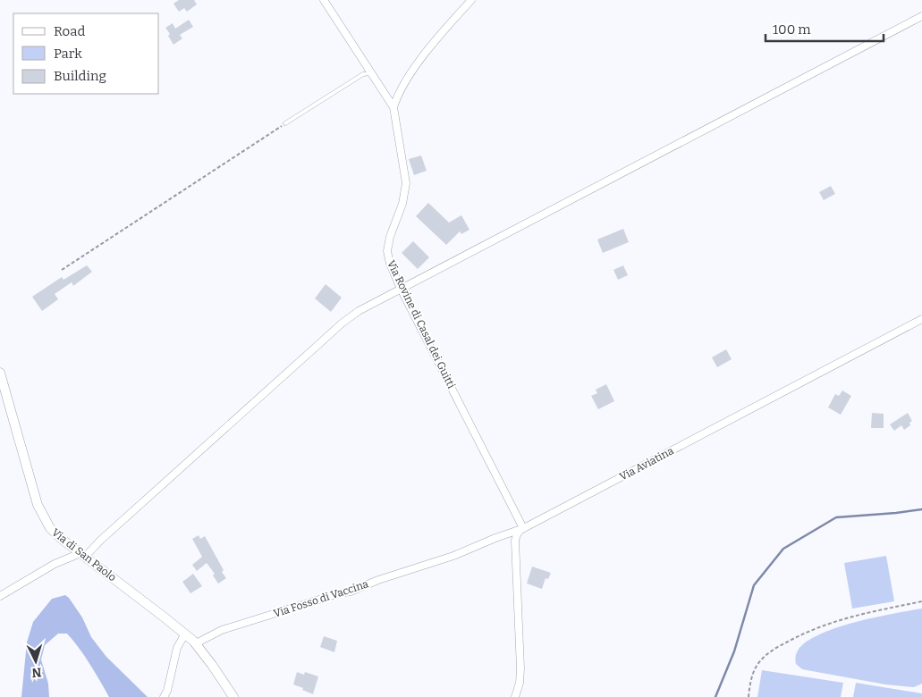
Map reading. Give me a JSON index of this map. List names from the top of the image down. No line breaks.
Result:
{"streets":{"street":["Via Rovine di Casal dei Guitti","Via Aviatina","Via di San Paolo","Via Fosso di Vaccina"]},"crossings":[["Via Rovine di Casal dei Guitti","Via Aviatina"],["Via Rovine di Casal dei Guitti","Via Fosso di Vaccina"],["Via Aviatina","Via Fosso di Vaccina"],["Via di San Paolo","Via Fosso di Vaccina"]],"legend":["Road","Park","Building"],"scale_bar":"100 m","north":"bottom"}
